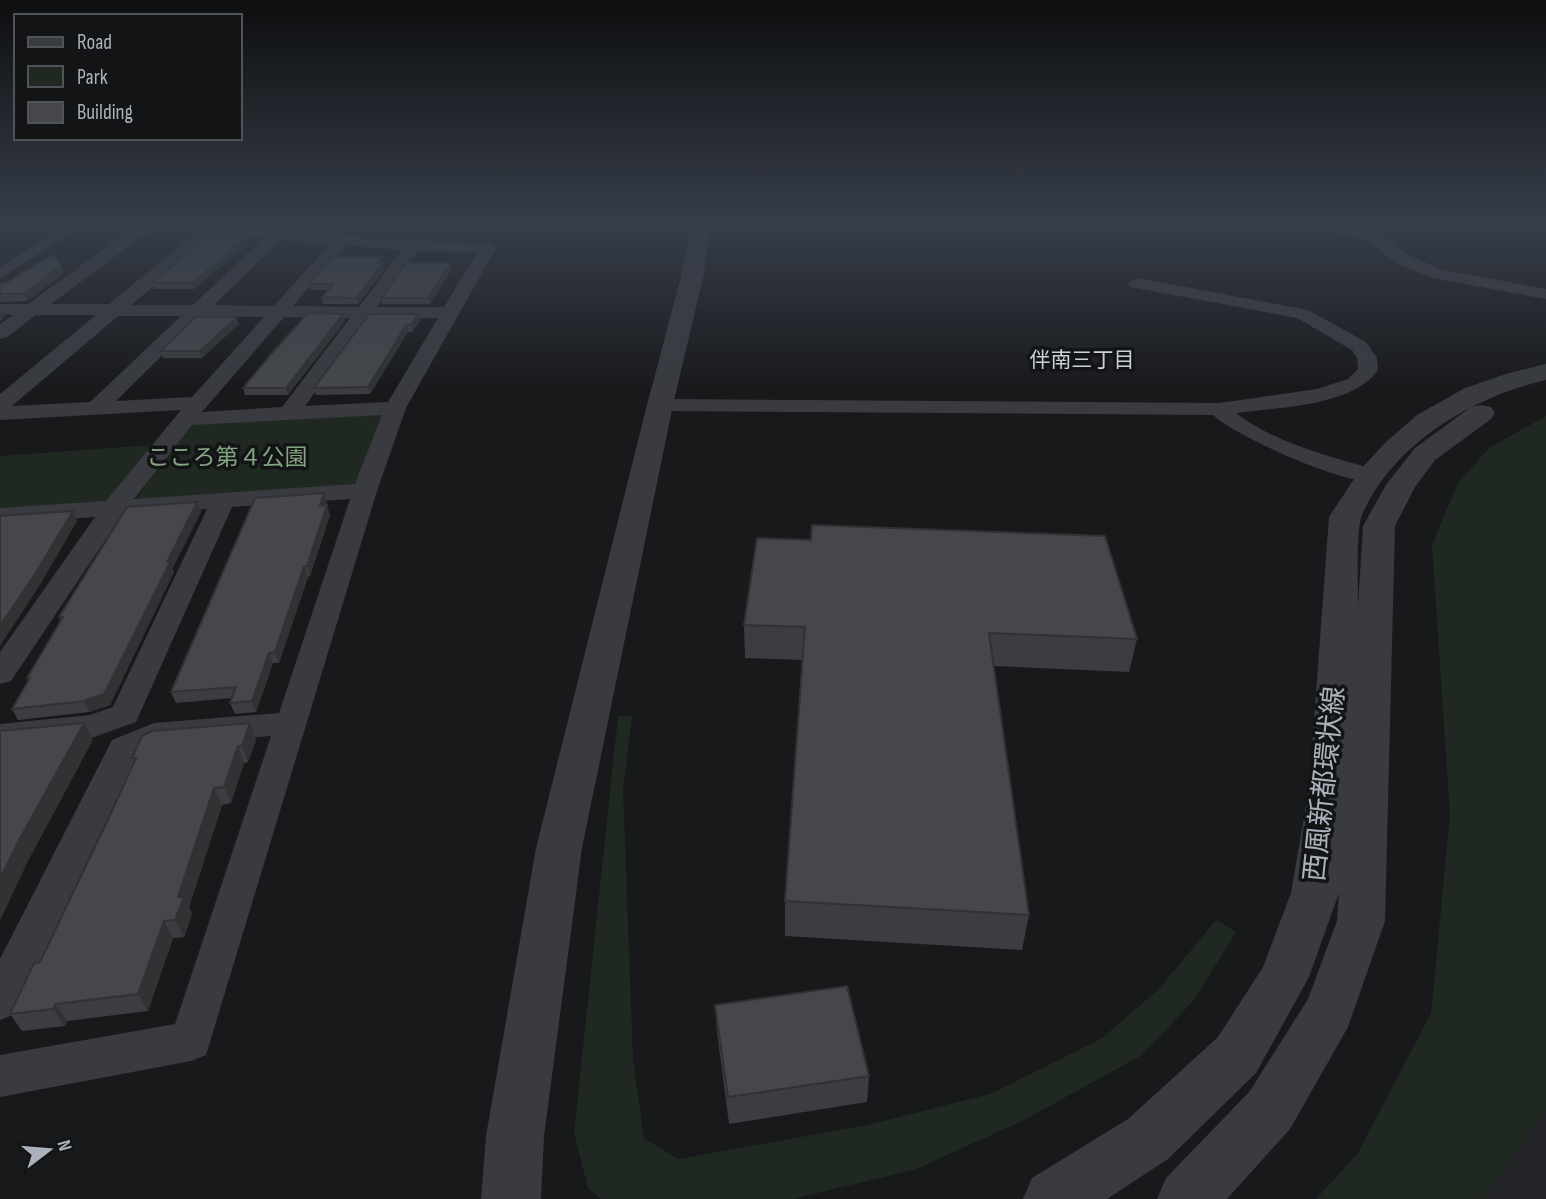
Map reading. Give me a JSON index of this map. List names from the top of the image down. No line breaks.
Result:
{"streets":{"street":["西風新都環状線"]},"districts":["伴南三丁目"],"parks":["こころ第４公園"],"legend":["Road","Park","Building"],"north":"right"}
